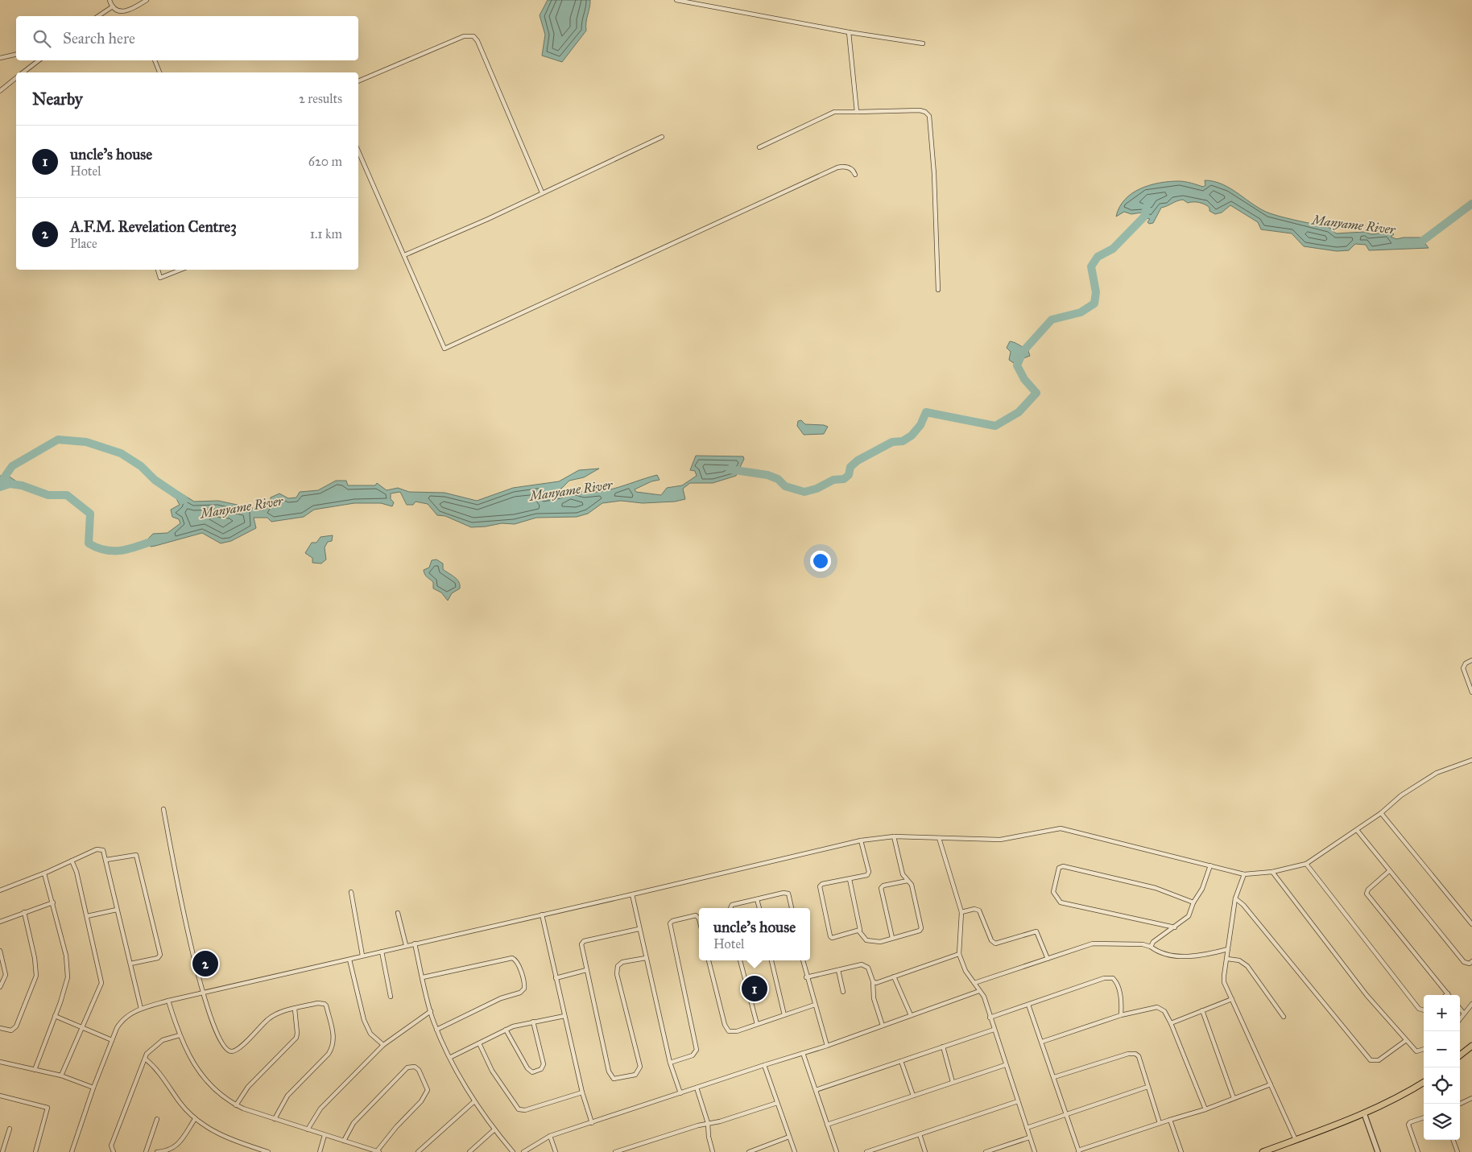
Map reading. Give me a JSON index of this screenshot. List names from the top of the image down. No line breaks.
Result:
{"water":["Manyame River"],"page":{"search":"Search here","heading":["Nearby","2 results"],"list":[{"mark":"1","name":"uncle’s house","note":"Hotel","value":"620 m"},{"mark":"2","name":"A.F.M. Revelation Centre3","note":"Place","value":"1.1 km"}],"popup":["uncle’s house","Hotel"],"pins":["2","1"],"map_buttons":["+","−"]}}
